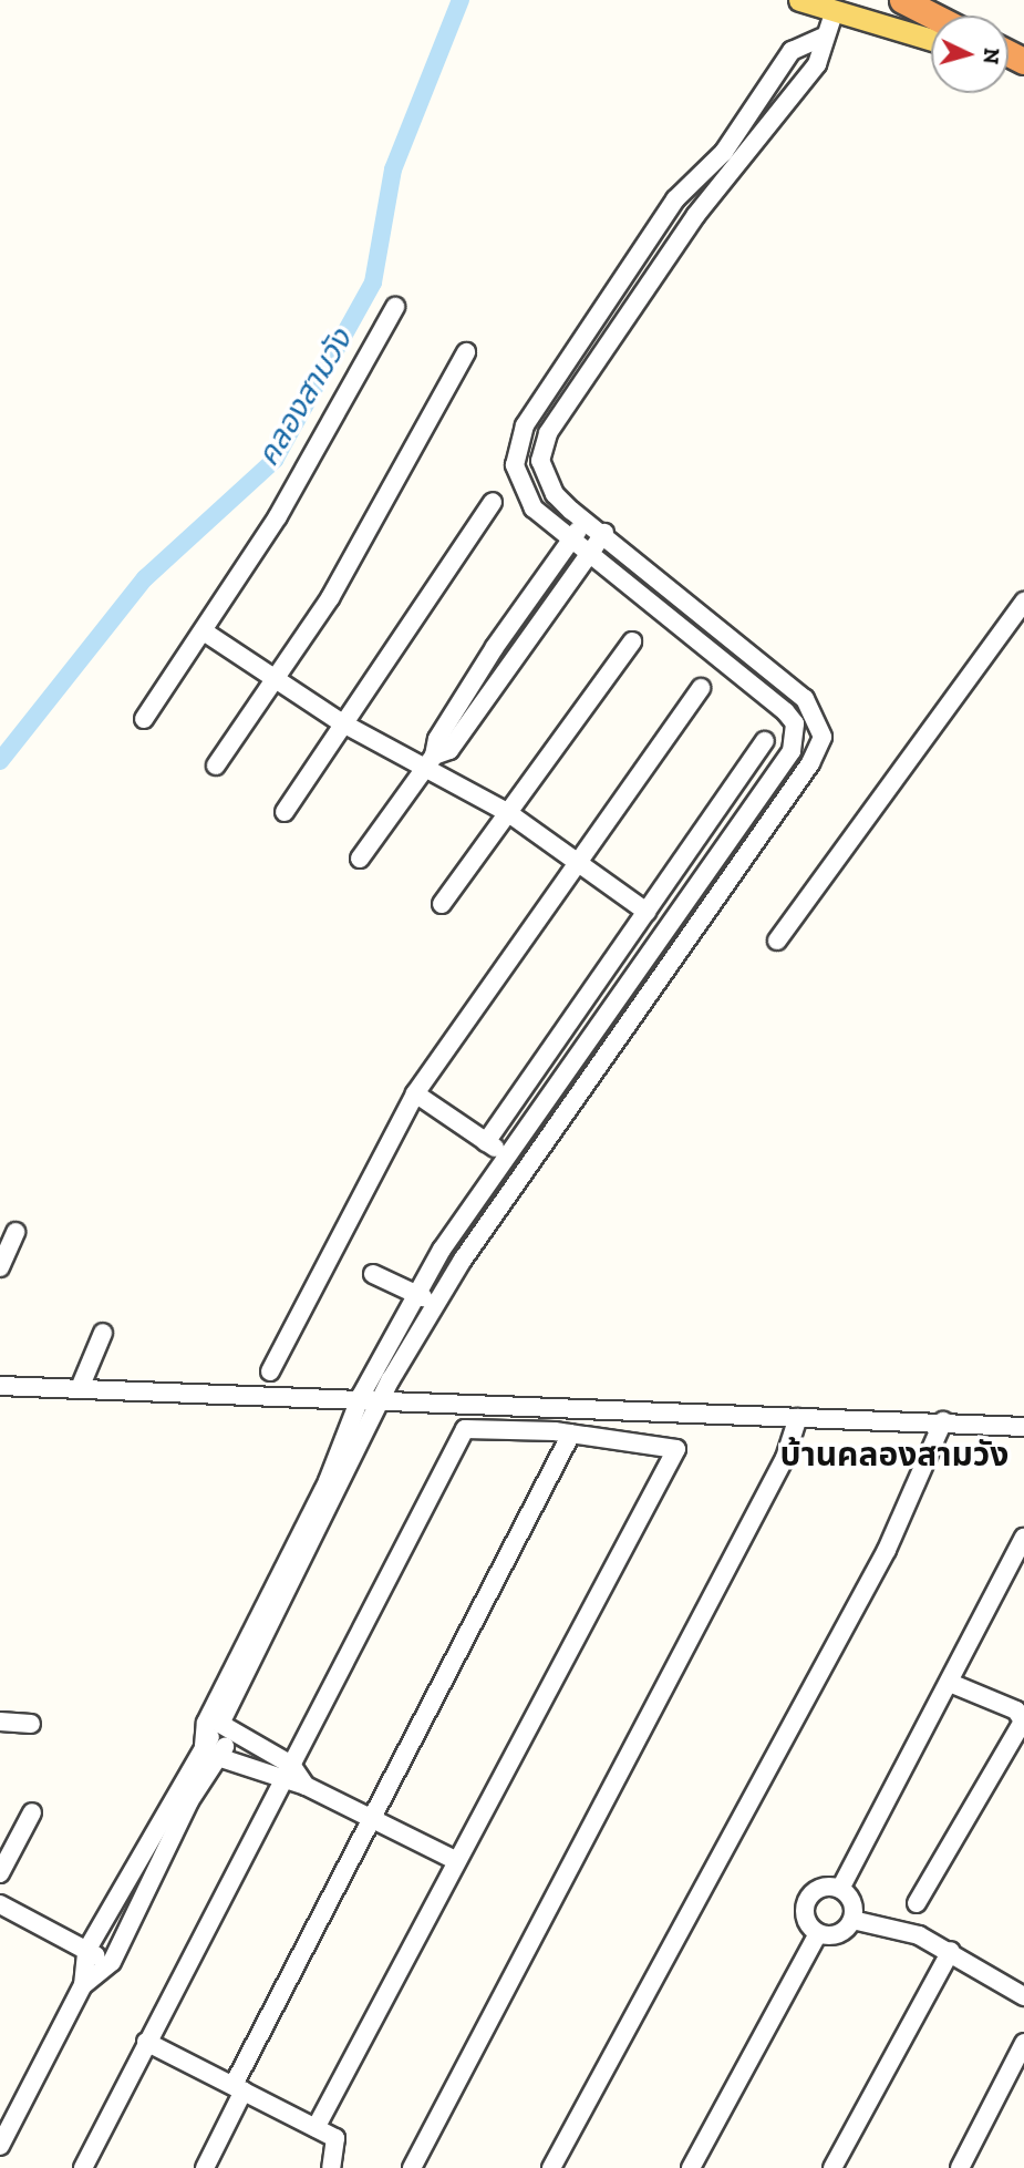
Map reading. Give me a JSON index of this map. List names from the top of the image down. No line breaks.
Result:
{"districts":["บ้านคลองสามวัง"],"water":["คลองสามวัง"],"north":"right"}
